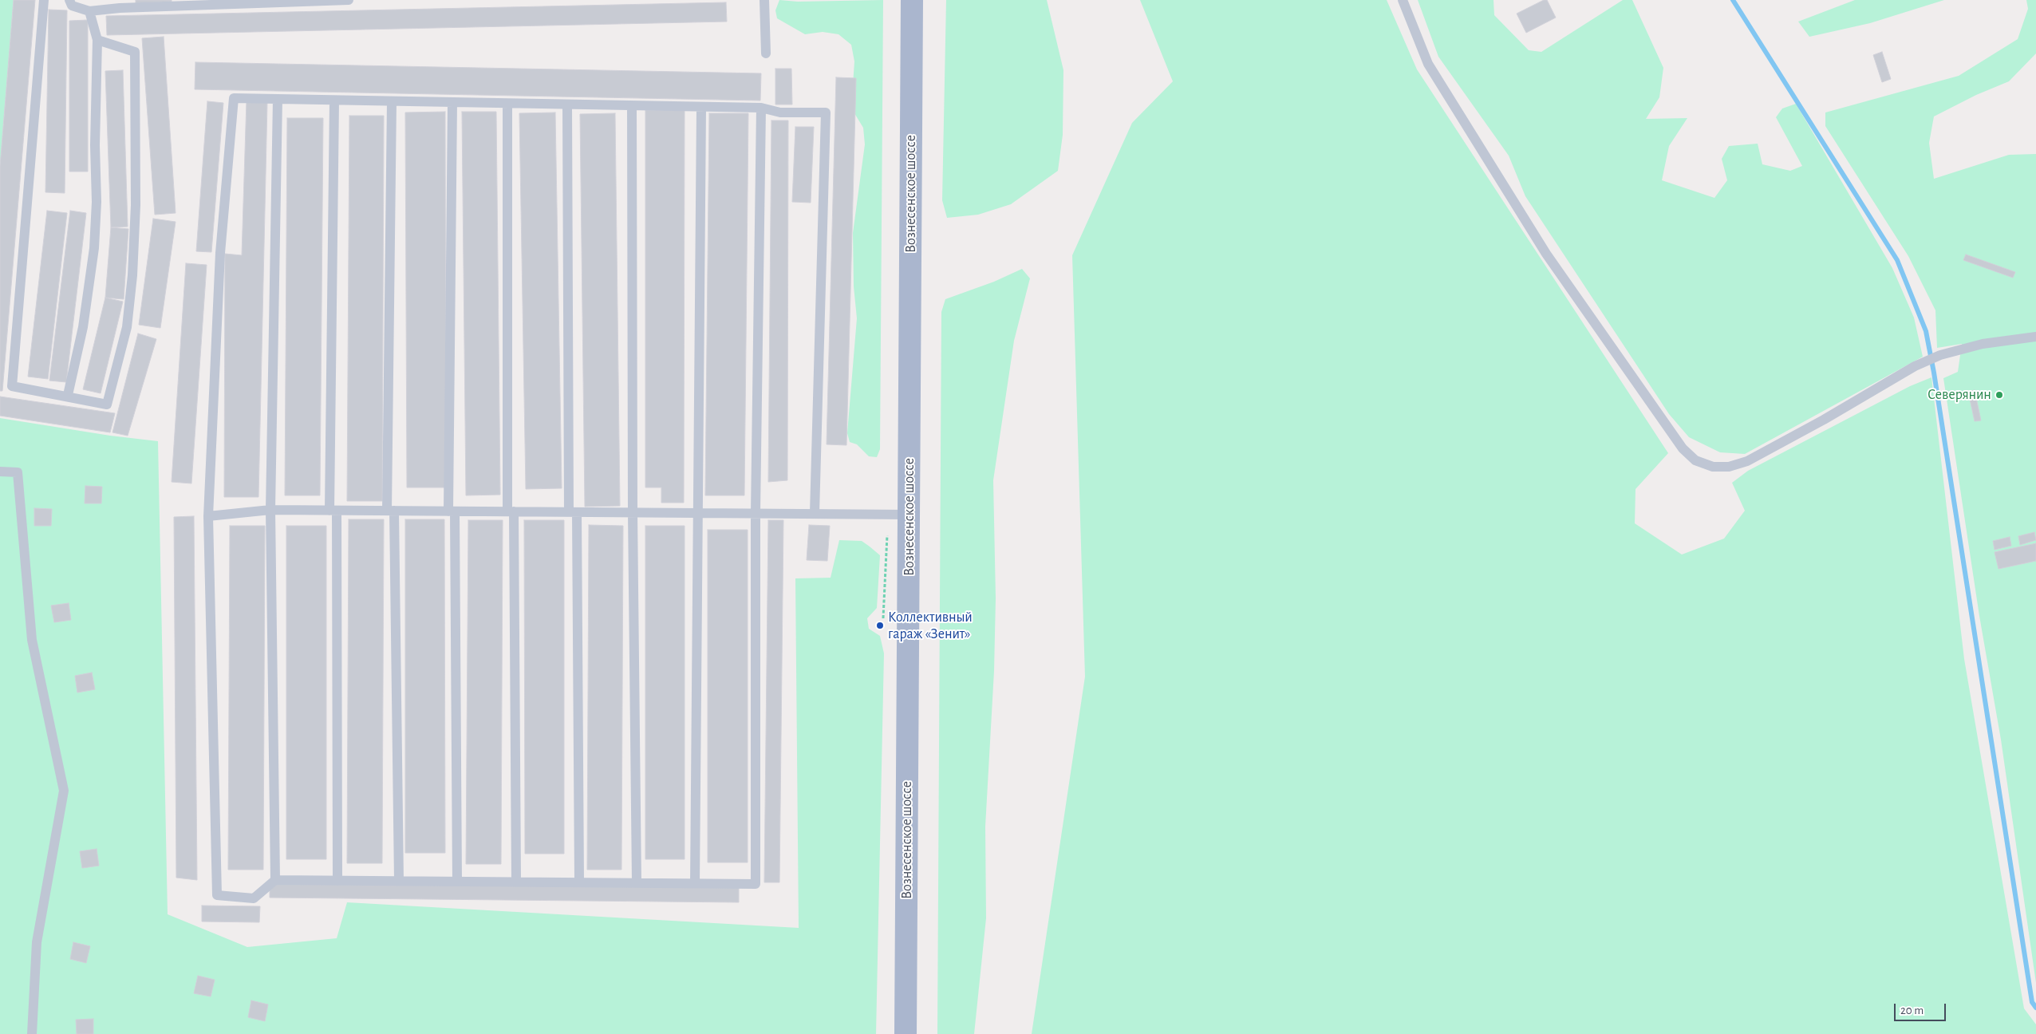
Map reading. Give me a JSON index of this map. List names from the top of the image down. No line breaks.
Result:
{"streets":{"main road":["Вознесенское шоссе"]},"places":["Северянин","Коллективный гараж «Зенит»"],"scale_bar":"20 m"}
